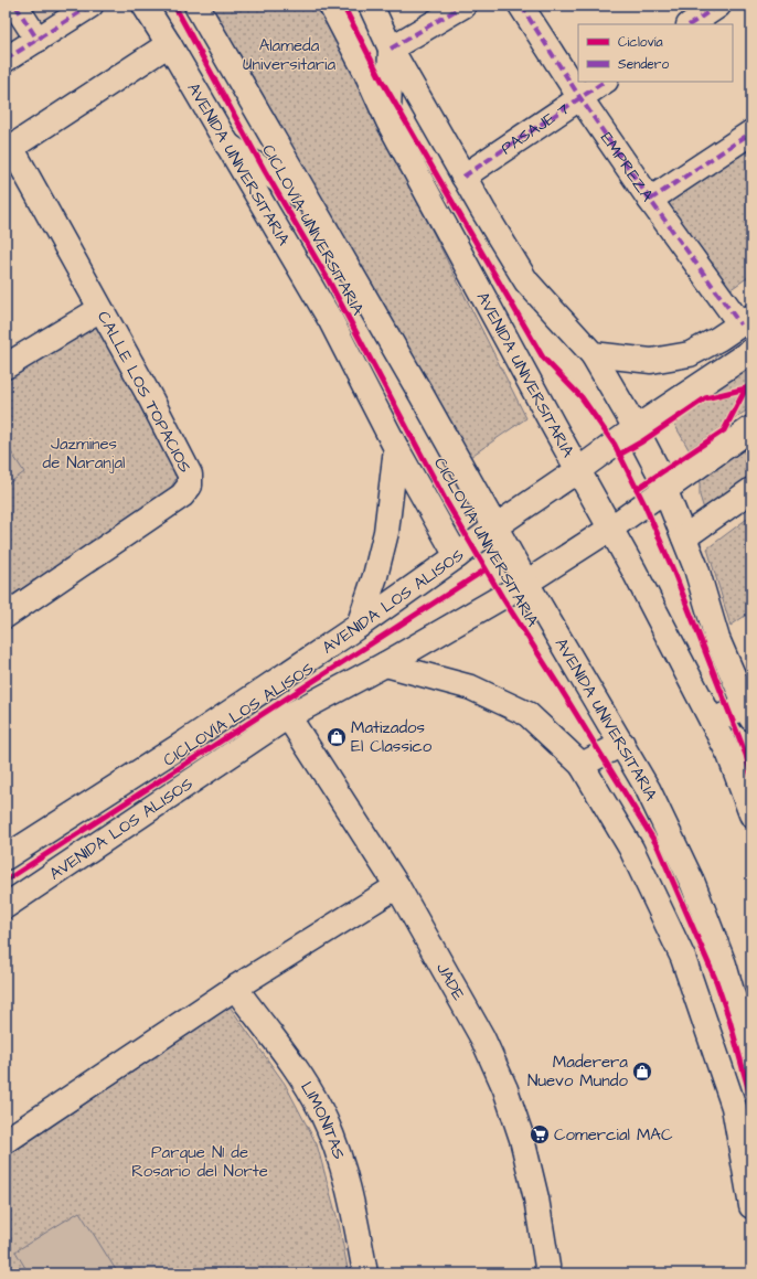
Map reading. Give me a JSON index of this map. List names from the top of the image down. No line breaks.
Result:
{"streets":{"main road":["PASAJE 7","AVENIDA UNIVERSITARIA","EMPREZA","CALLE LOS TOPACIOS","AVENIDA LOS ALISOS","JADE","LIMONITAS"],"cycle path":["CICLOVÍA UNIVERSITARIA"]},"crossings":[["PASAJE 7","EMPREZA"],["AVENIDA UNIVERSITARIA","AVENIDA LOS ALISOS"],["AVENIDA LOS ALISOS","JADE"]],"parks":["Alameda Universitaria","Jazmines de Naranjal","Parque N1 de Rosario del Norte"],"places":{"shop":["Matizados El Classico","Maderera Nuevo Mundo"],"supermarket":["Comercial MAC"]},"legend":["Ciclovía","Sendero"]}
